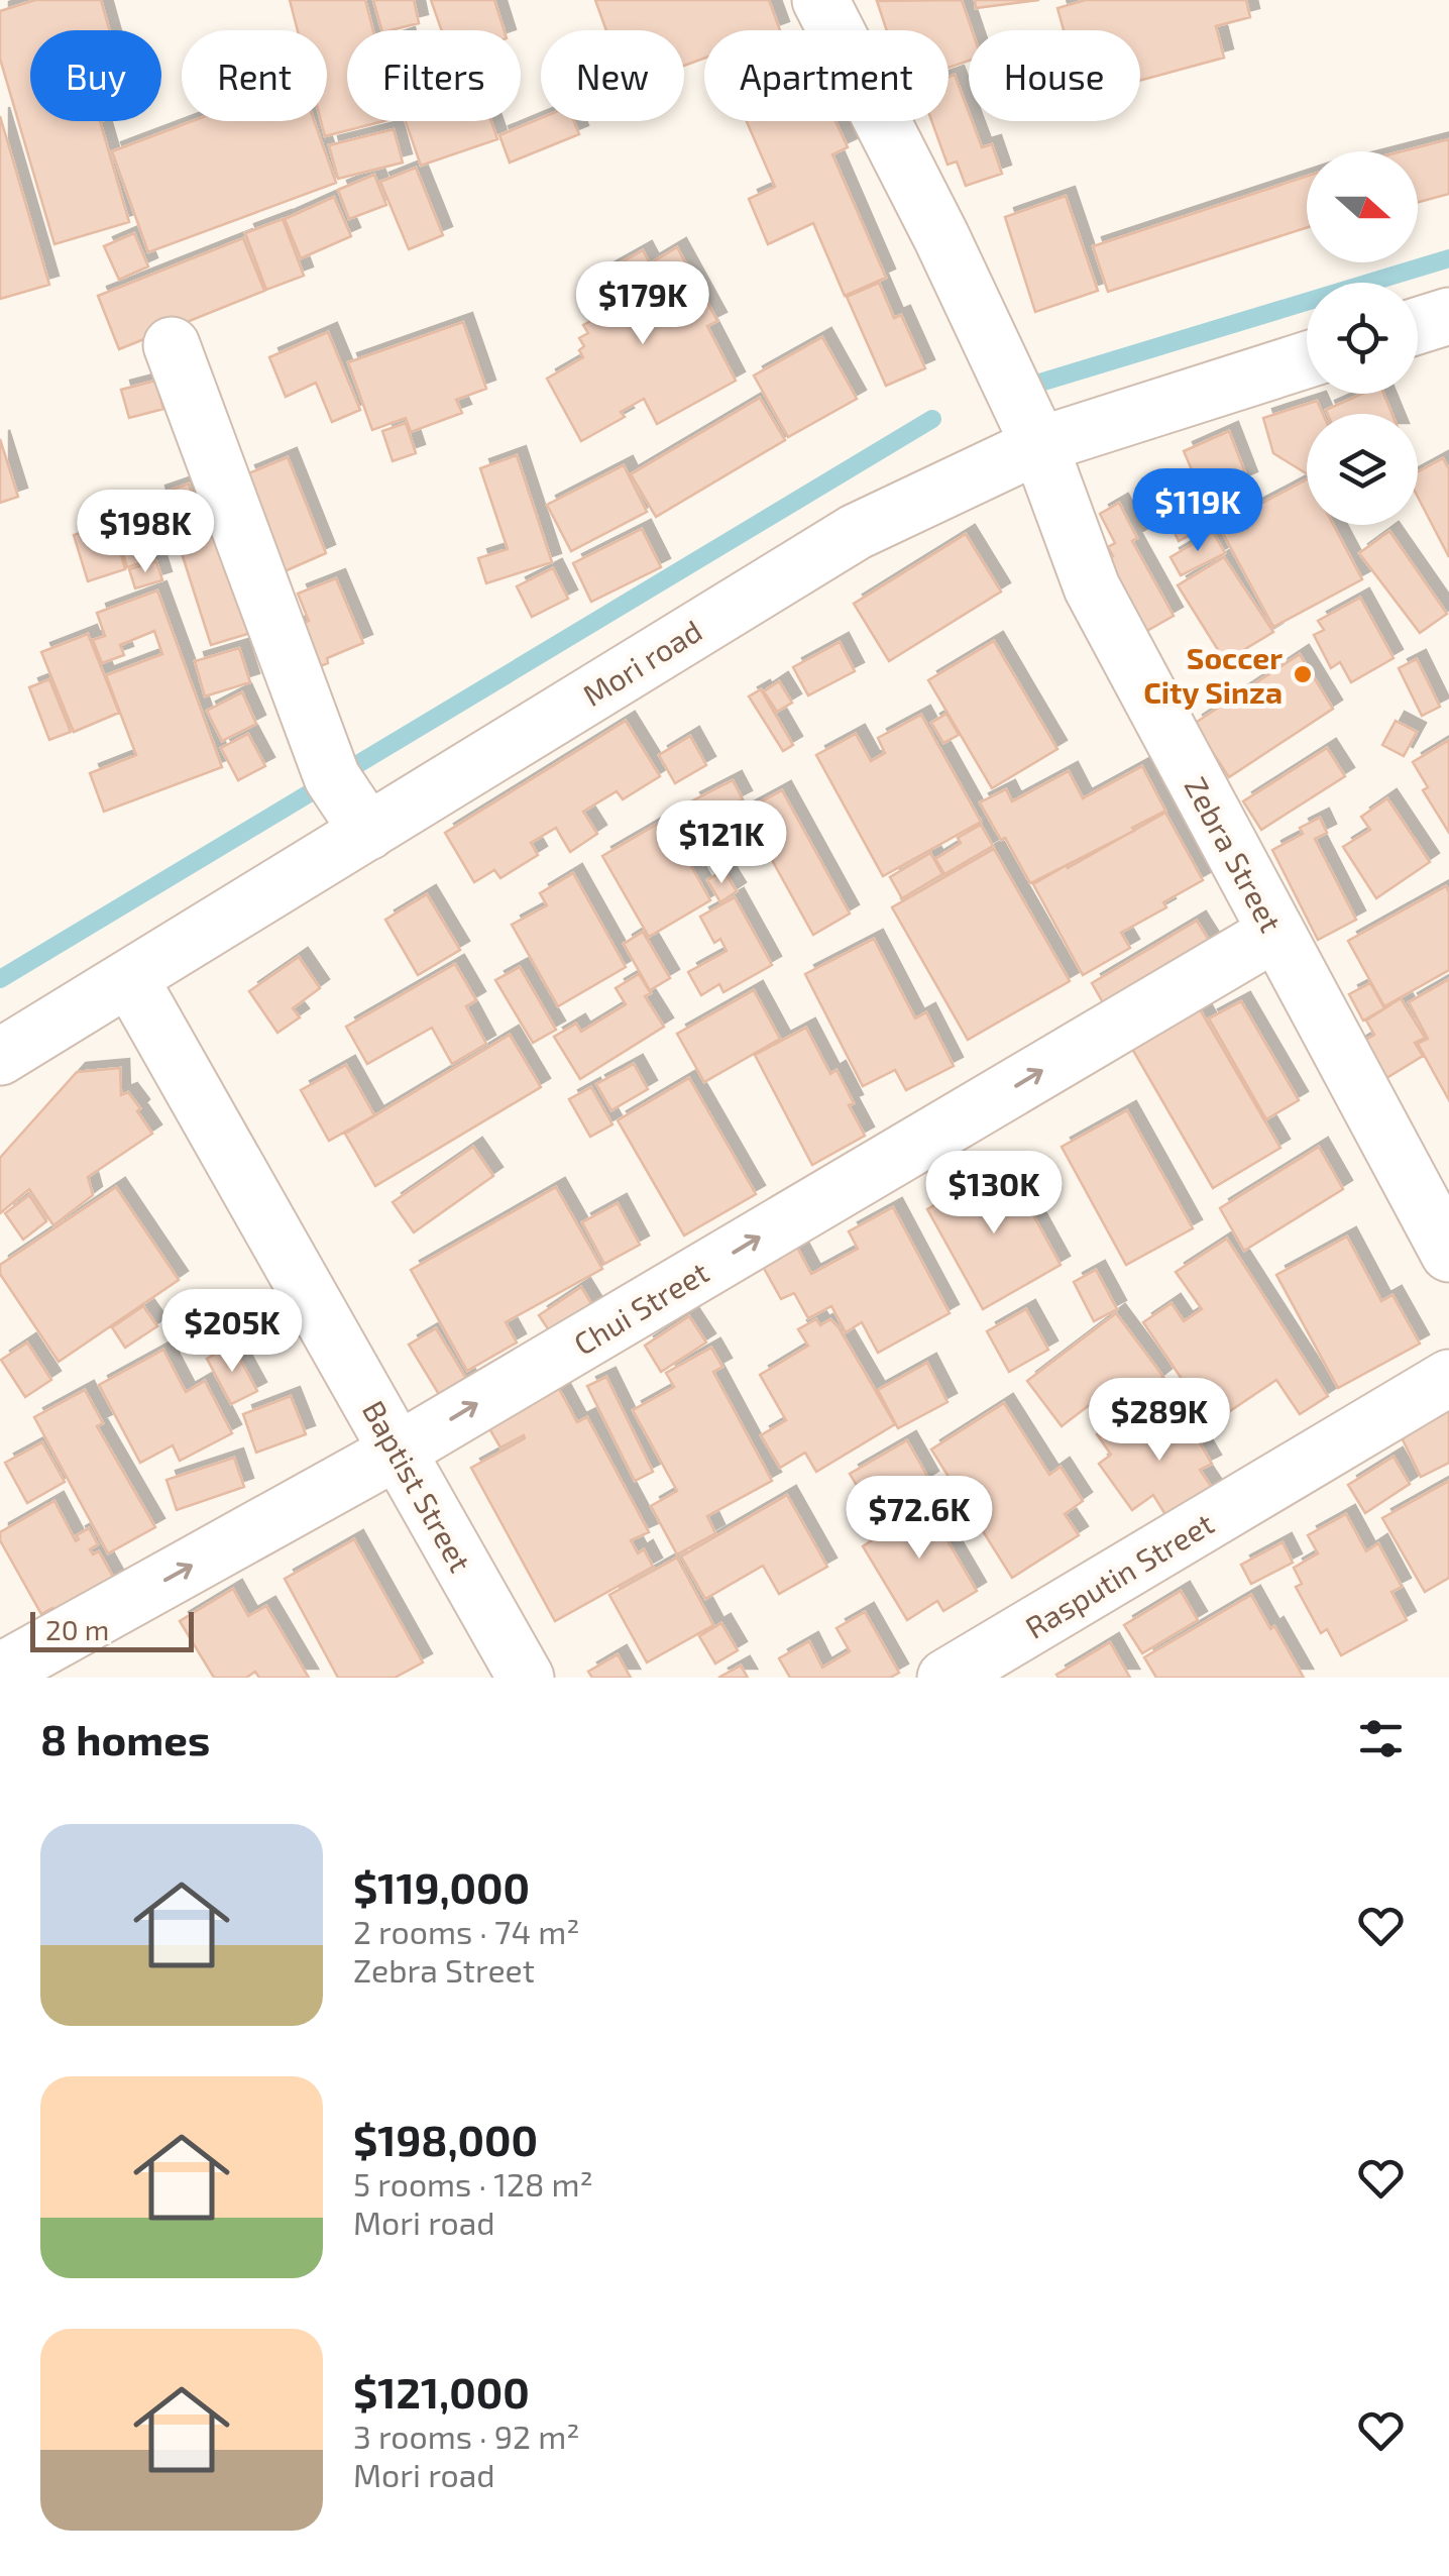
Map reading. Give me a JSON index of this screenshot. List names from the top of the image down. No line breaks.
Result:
{"streets":{"street":["Mori road","Zebra Street","Chui Street","Baptist Street","Rasputin Street"]},"crossings":[["Mori road","Zebra Street"],["Mori road","Baptist Street"],["Zebra Street","Chui Street"],["Chui Street","Baptist Street"]],"one_way":["Chui Street"],"places":["Soccer City Sinza"],"scale_bar":"20 m","north":"right","page":{"chip":["Buy","Rent","Filters","New","Apartment","House"],"price":["$179K","$119K","$198K","$121K","$130K","$205K","$289K","$72.6K"],"scale":"20 m","heading":"8 homes","list":[{"name":"$119,000","note":"2 rooms · 74 m² · Zebra Street"},{"name":"$198,000","note":"5 rooms · 128 m² · Mori road"},{"name":"$121,000","note":"3 rooms · 92 m² · Mori road"}]}}
